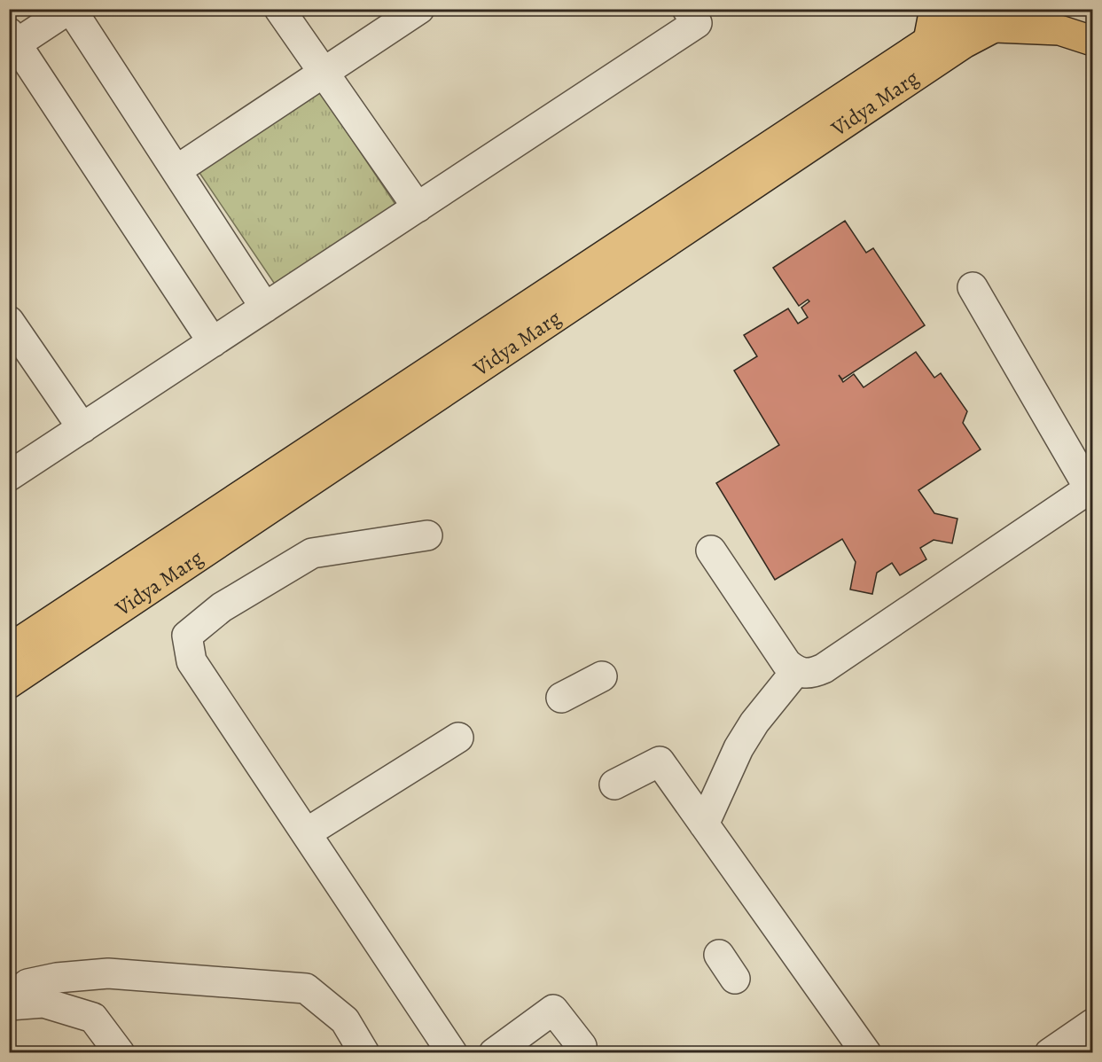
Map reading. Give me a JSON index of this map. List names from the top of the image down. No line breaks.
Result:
{"streets":{"main road":["Vidya Marg"]}}
